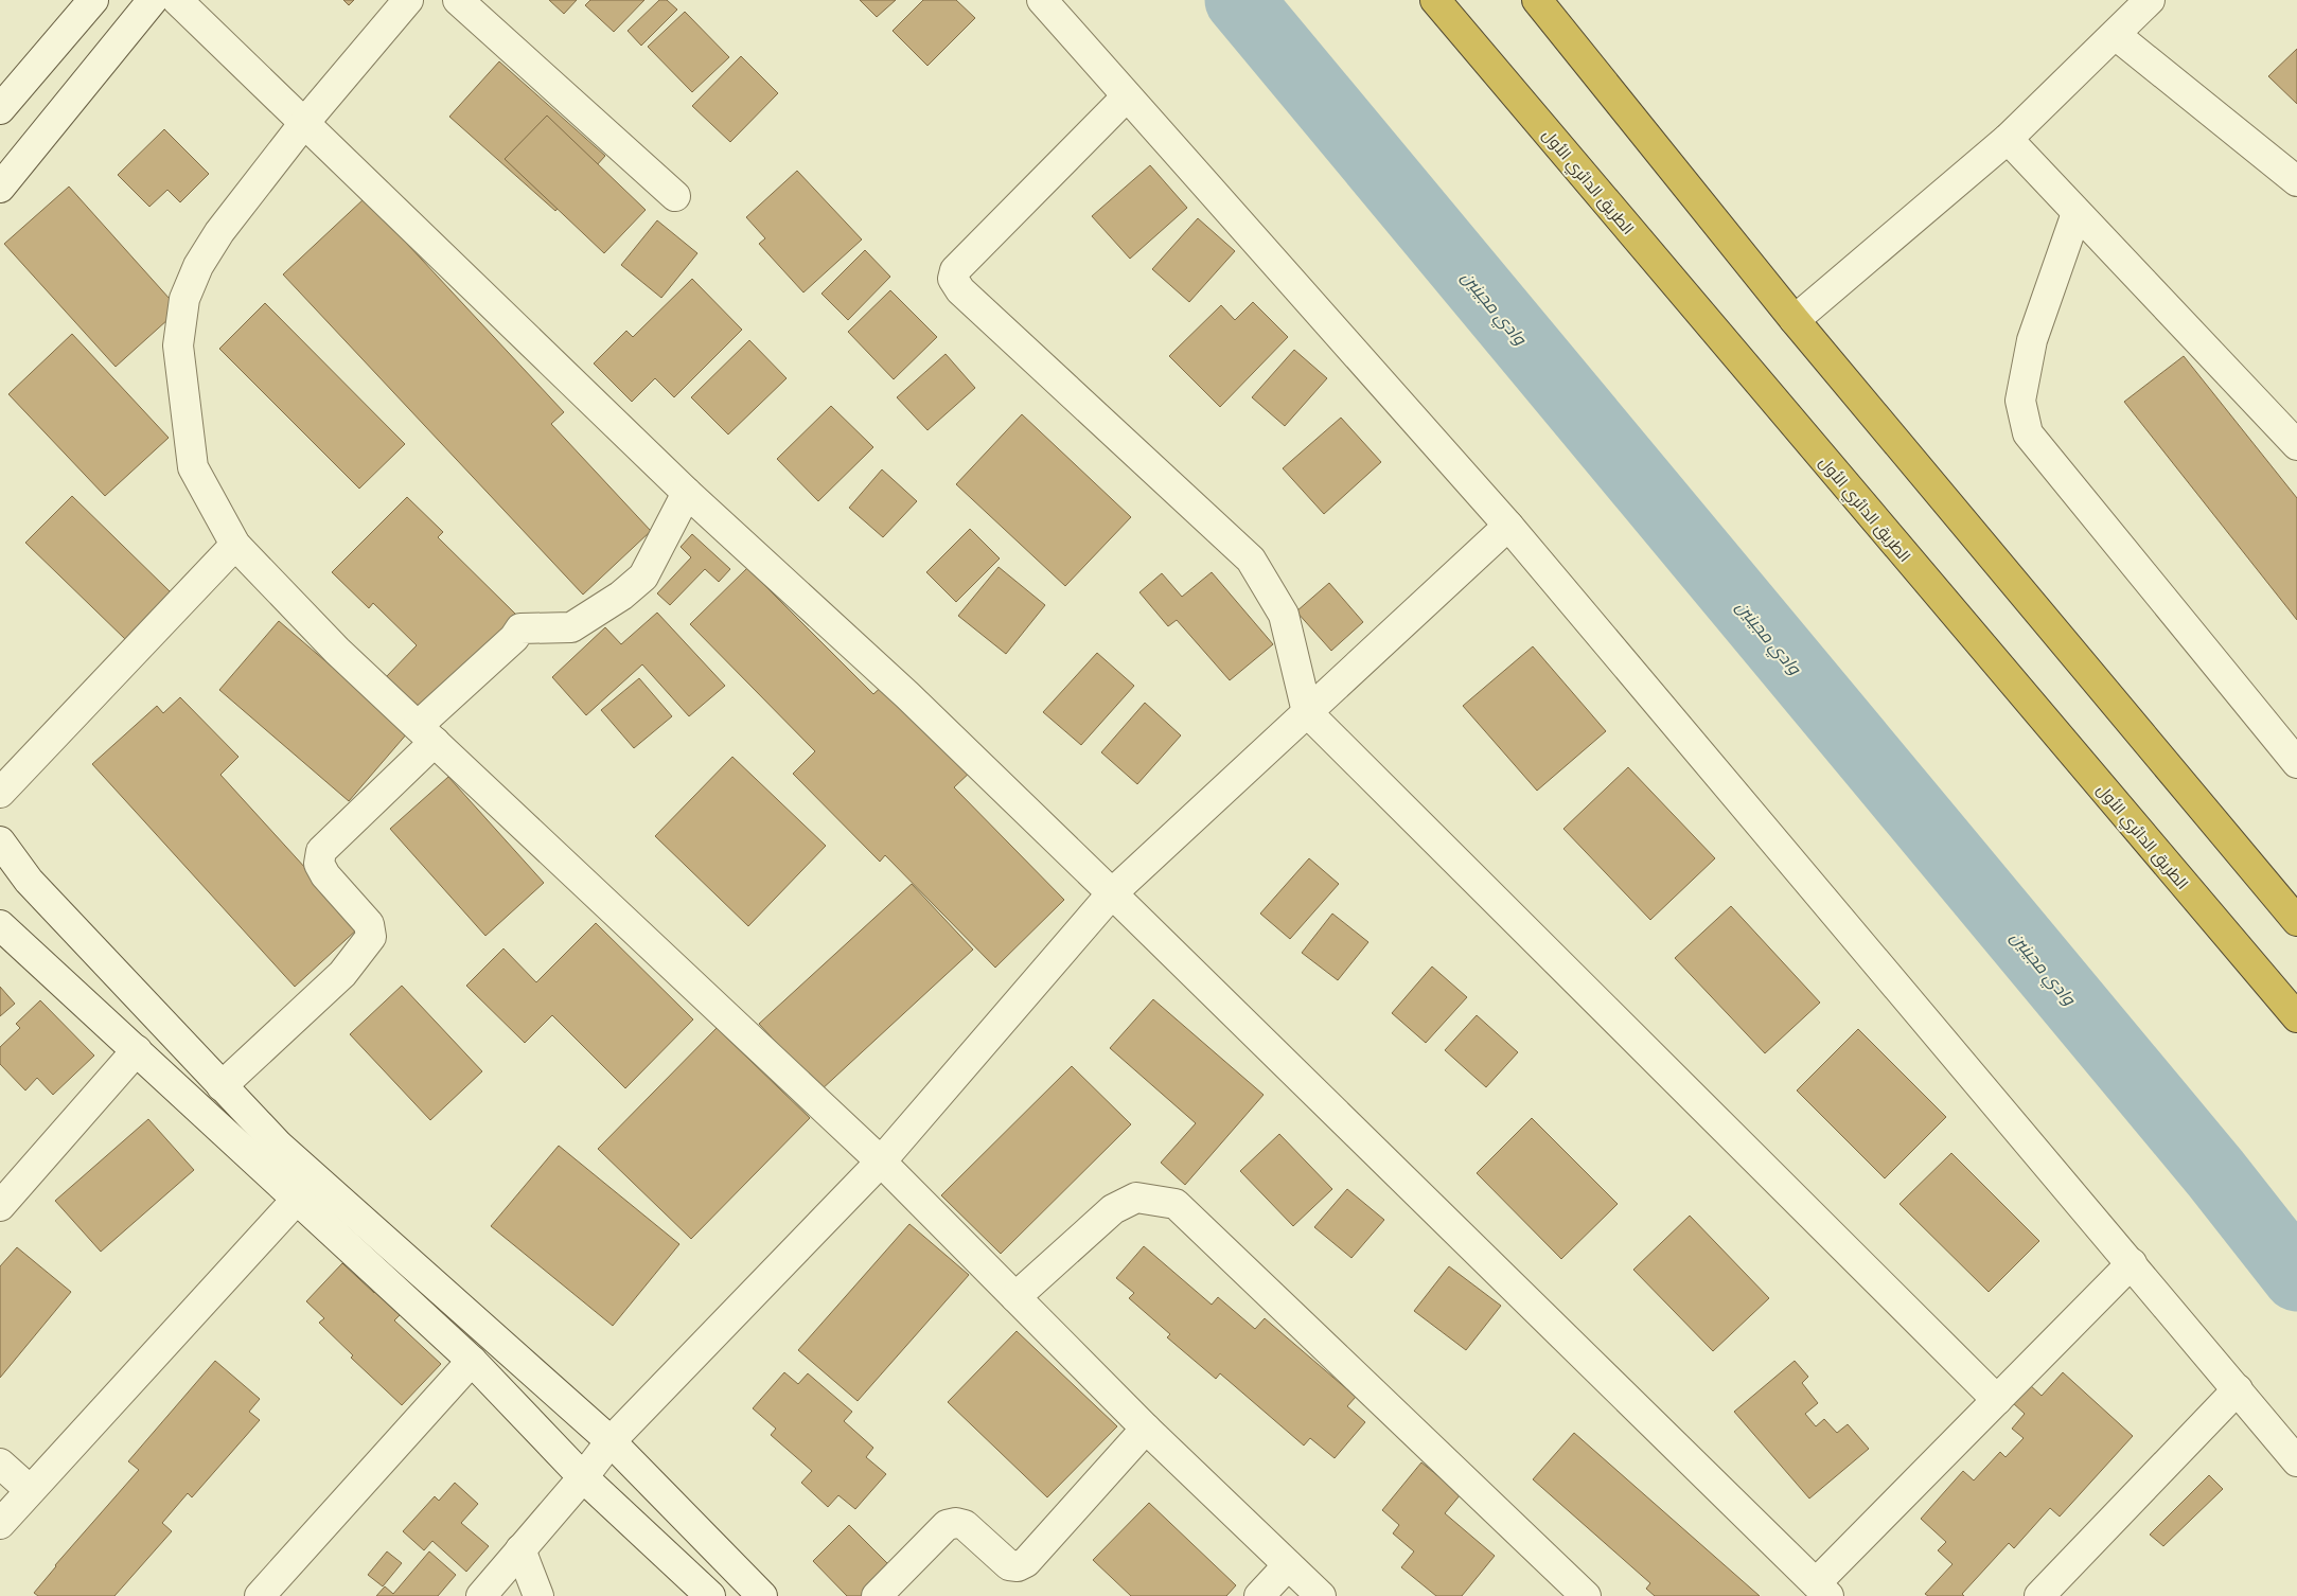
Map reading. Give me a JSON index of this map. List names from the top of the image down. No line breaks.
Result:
{"streets":{"highway":["الطريق الدائري الأول"]},"water":["وادي مجينين"]}
